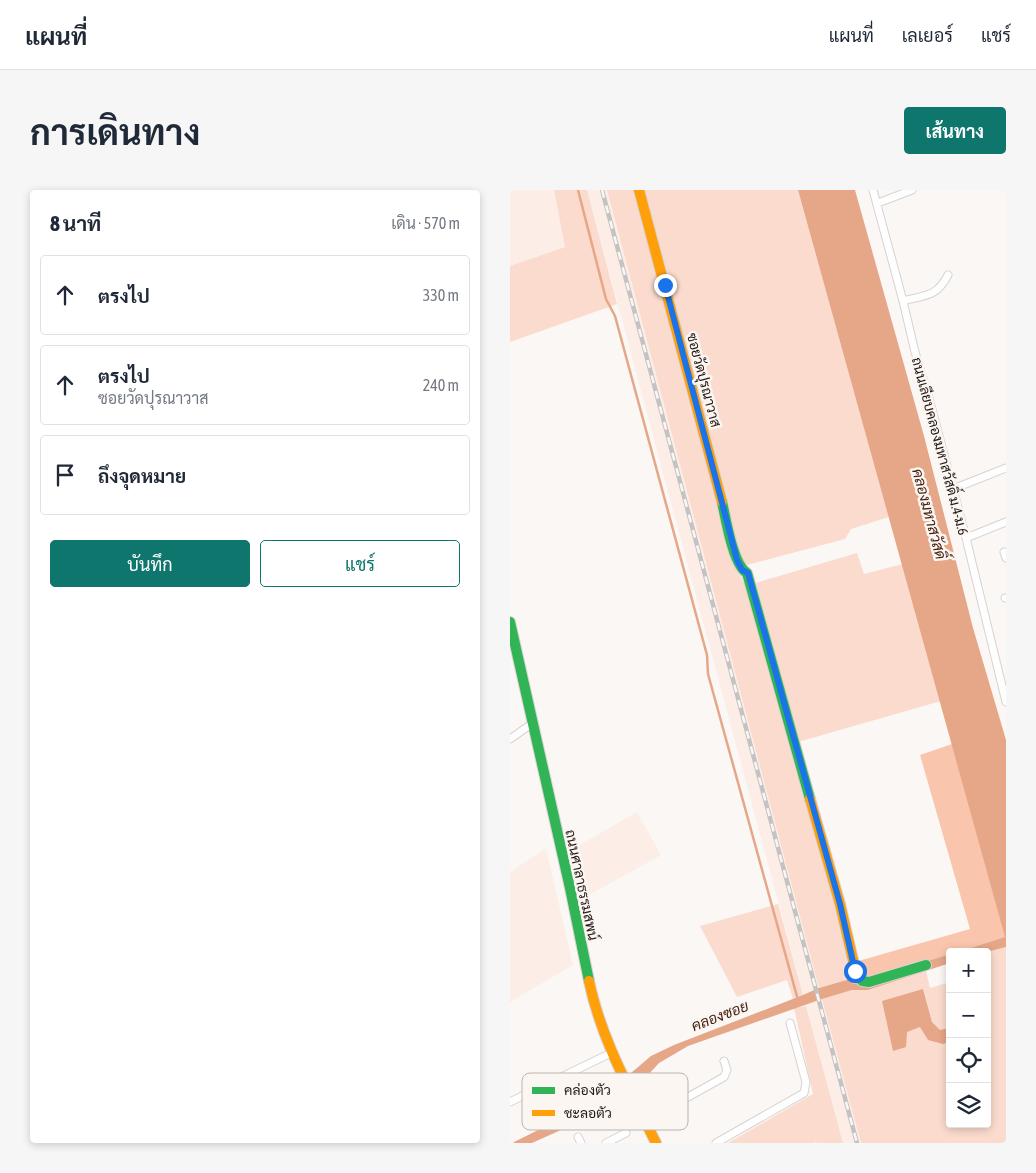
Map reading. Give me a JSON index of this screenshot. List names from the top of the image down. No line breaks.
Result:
{"streets":{"street":["ซอยวัดปุรณาวาส","ถนนเลียบคลองมหาสวัสดิ์ ม.4-ม.6","ถนนศาลาธรรมสพน์"]},"water":["คลองมหาสวัสดิ์","คลองซอย"],"legend":["คล่องตัว","ชะลอตัว"],"page":{"header":"แผนที่","nav":["แผนที่","เลเยอร์","แชร์"],"buttons":["เส้นทาง",["บันทึก","แชร์"]],"title":"การเดินทาง","heading":["8 นาที","เดิน · 570 m"],"list":[["ตรงไป","330 m"],["ตรงไป","ซอยวัดปุรณาวาส","240 m"],"ถึงจุดหมาย"],"map_buttons":["+","−"]}}
